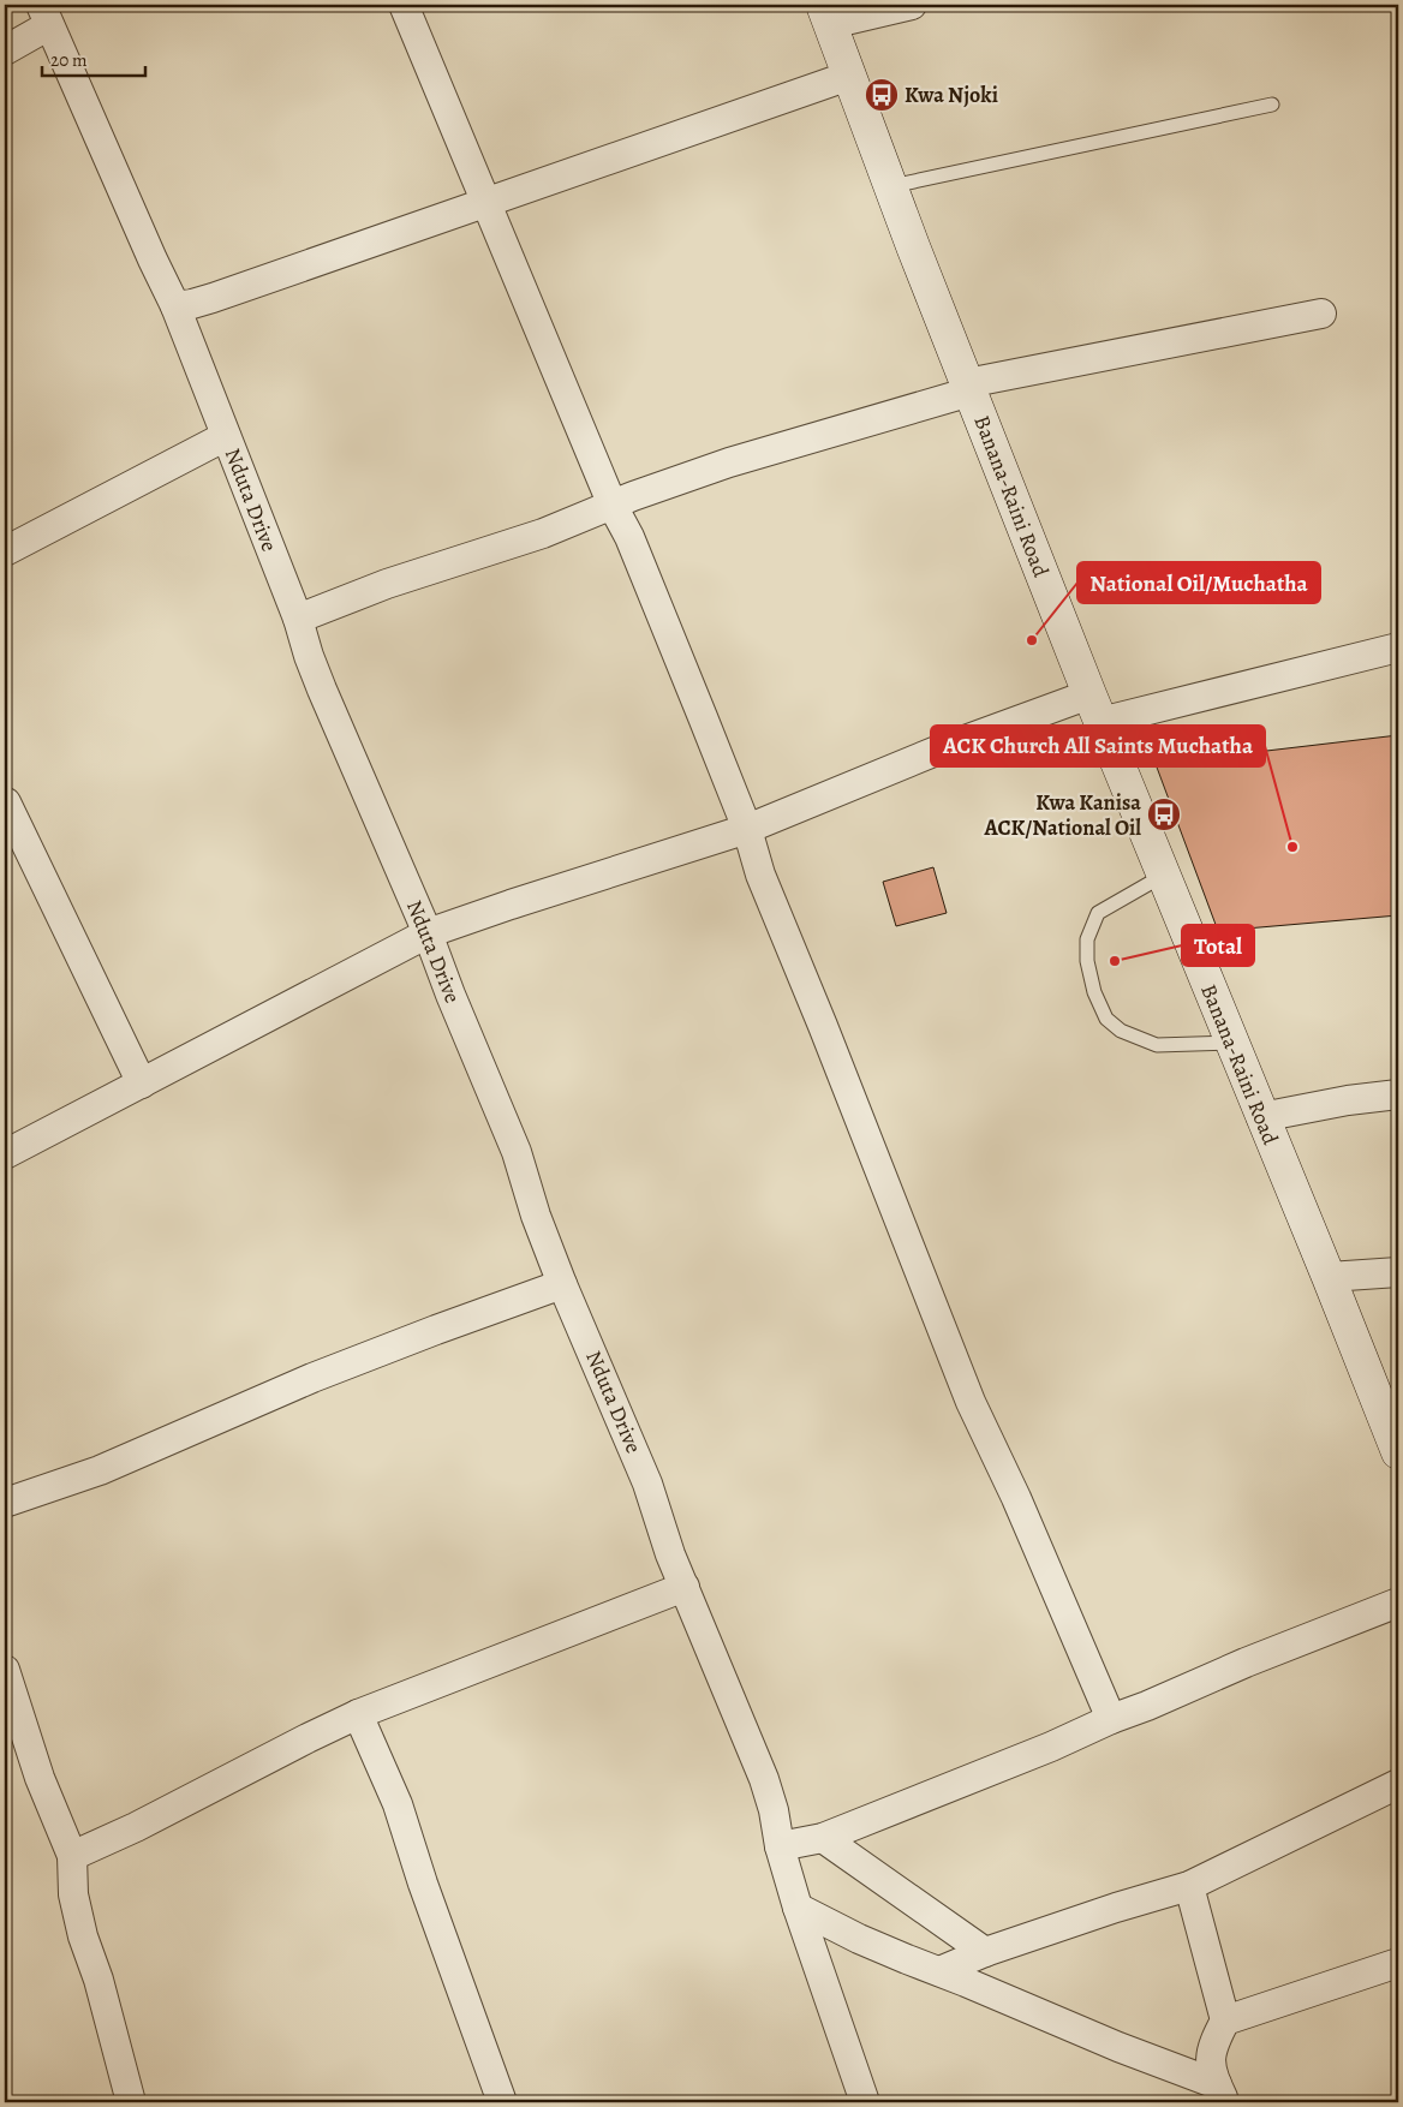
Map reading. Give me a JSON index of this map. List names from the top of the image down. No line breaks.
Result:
{"streets":{"main road":["Banana-Raini Road"],"street":["Nduta Drive"]},"places":{"bus stop":["Kwa Njoki","Kwa Kanisa ACK/National Oil"],"other":["National Oil/Muchatha","ACK Church All Saints Muchatha","Total"]},"scale_bar":"20 m"}
